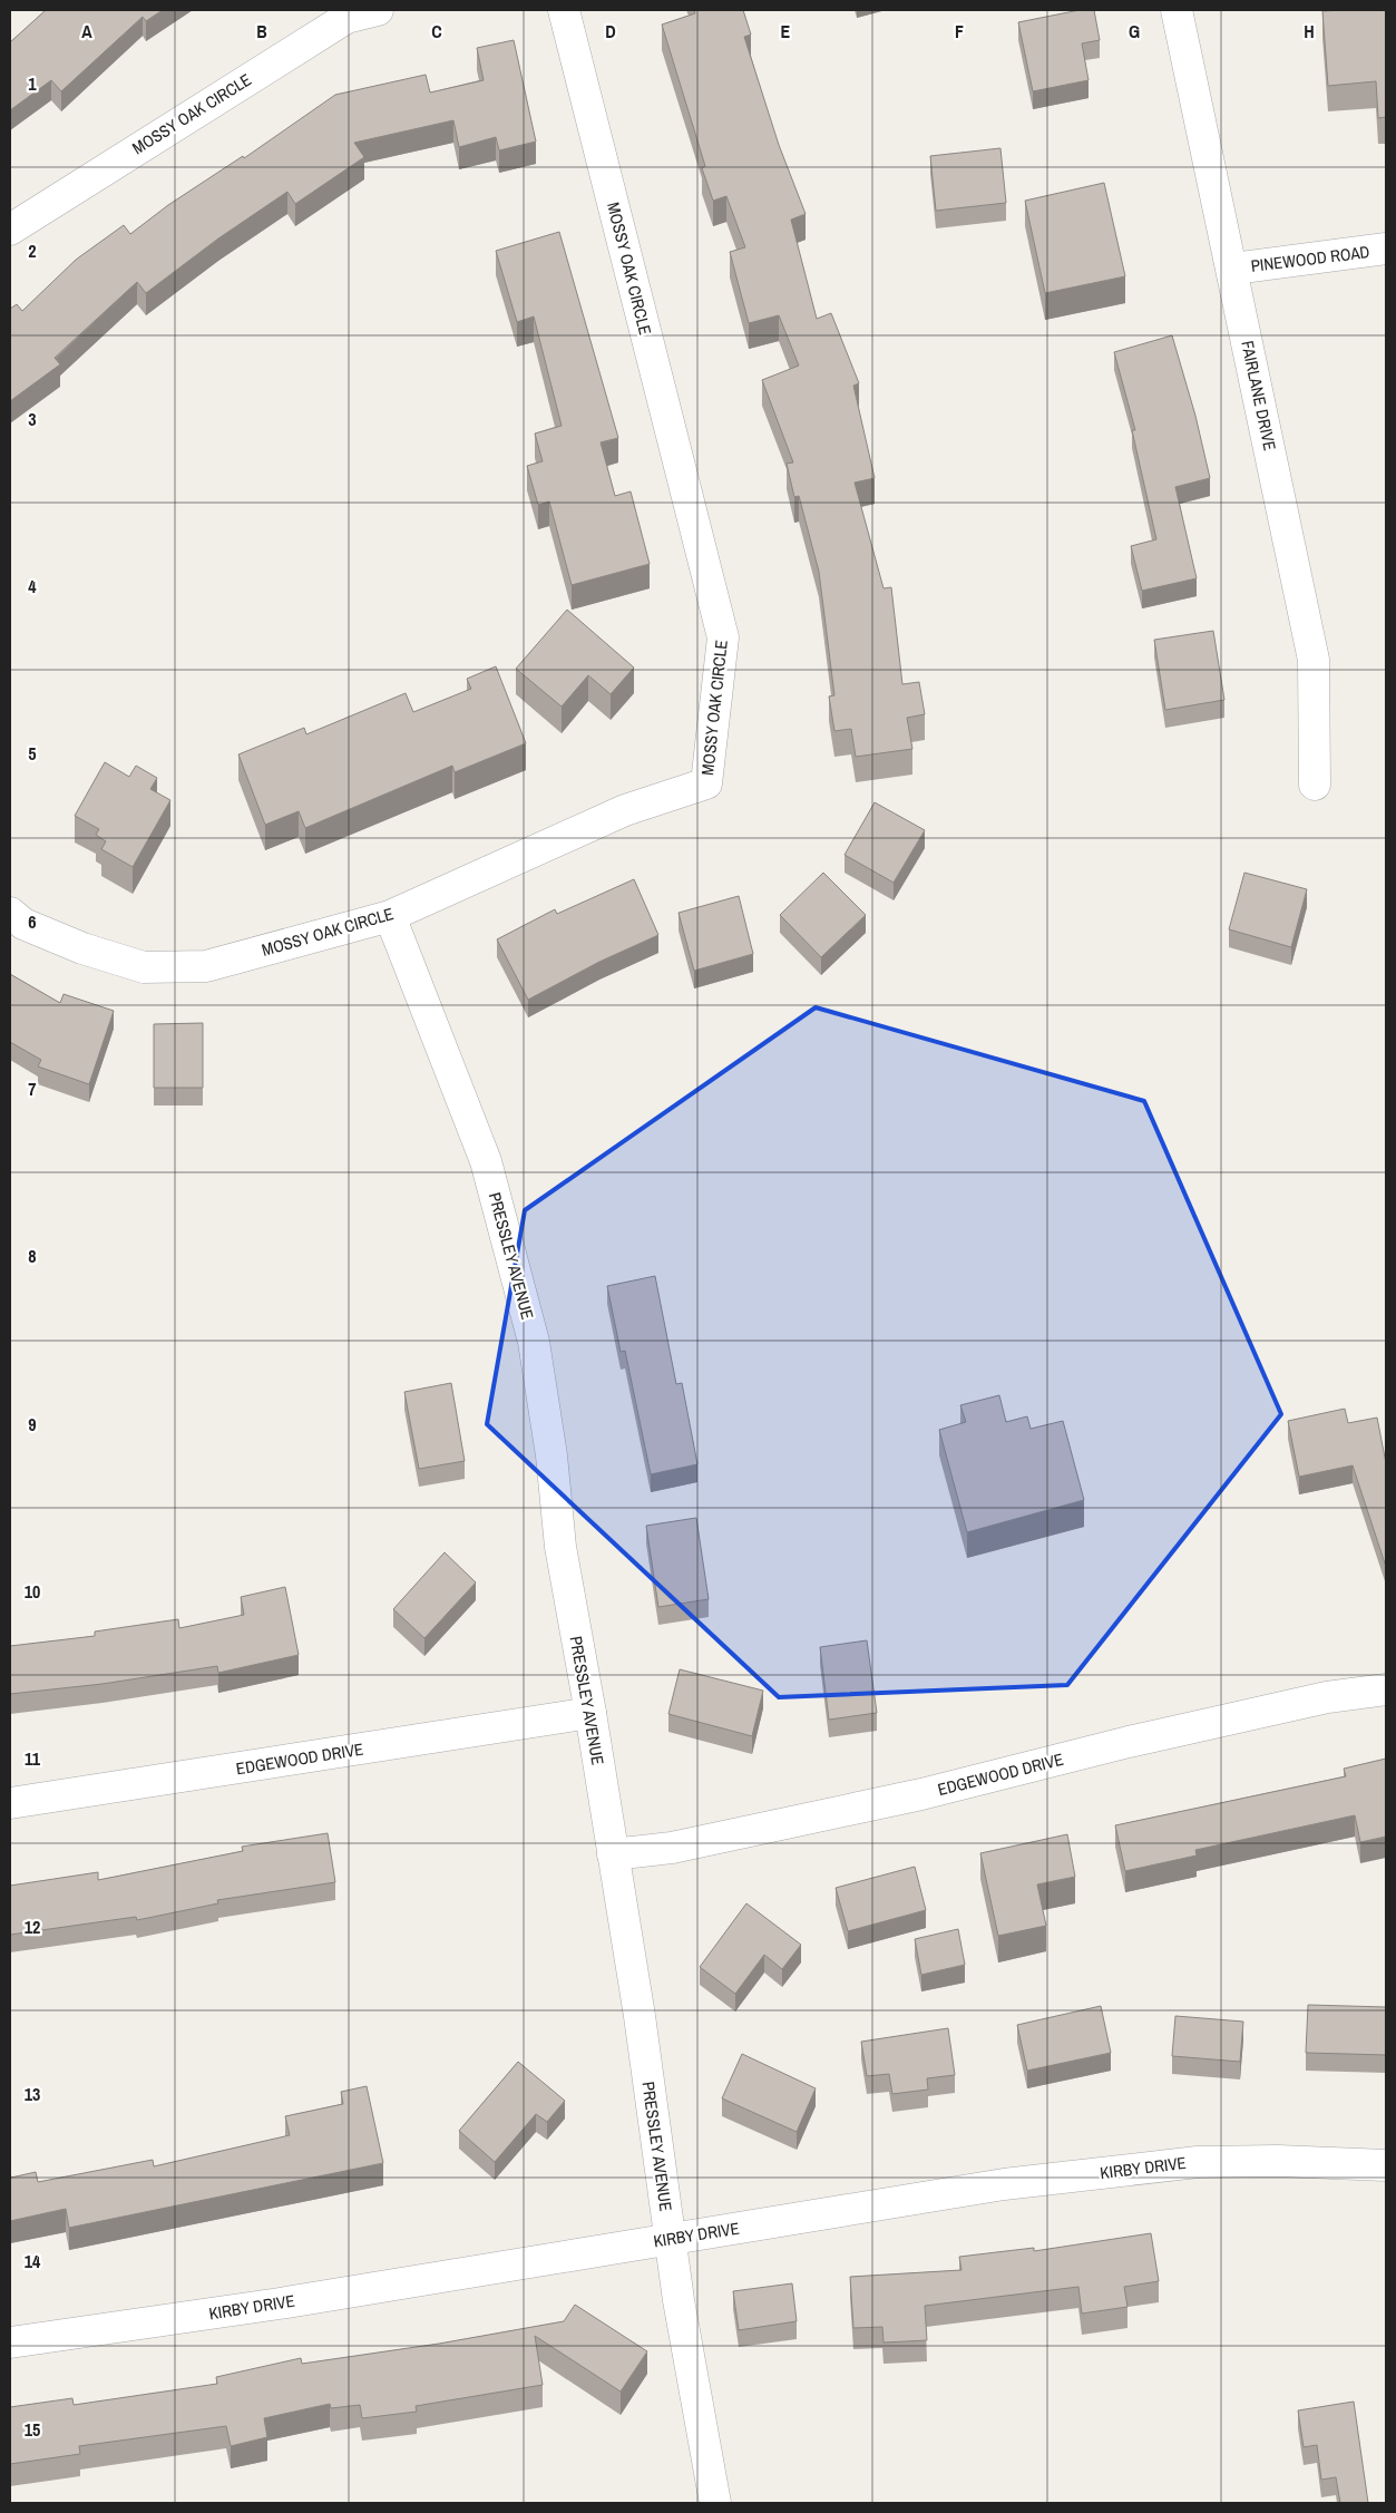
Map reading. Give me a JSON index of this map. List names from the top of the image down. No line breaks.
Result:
{"streets":{"street":["MOSSY OAK CIRCLE","PINEWOOD ROAD","FAIRLANE DRIVE","PRESSLEY AVENUE","EDGEWOOD DRIVE","KIRBY DRIVE"]},"crossings":[["MOSSY OAK CIRCLE","PRESSLEY AVENUE"],["PINEWOOD ROAD","FAIRLANE DRIVE"],["PRESSLEY AVENUE","EDGEWOOD DRIVE"],["PRESSLEY AVENUE","KIRBY DRIVE"]],"grid":{"columns":["A","B","C","D","E","F","G","H"],"rows":["1","2","3","4","5","6","7","8","9","10","11","12","13","14","15"]}}
